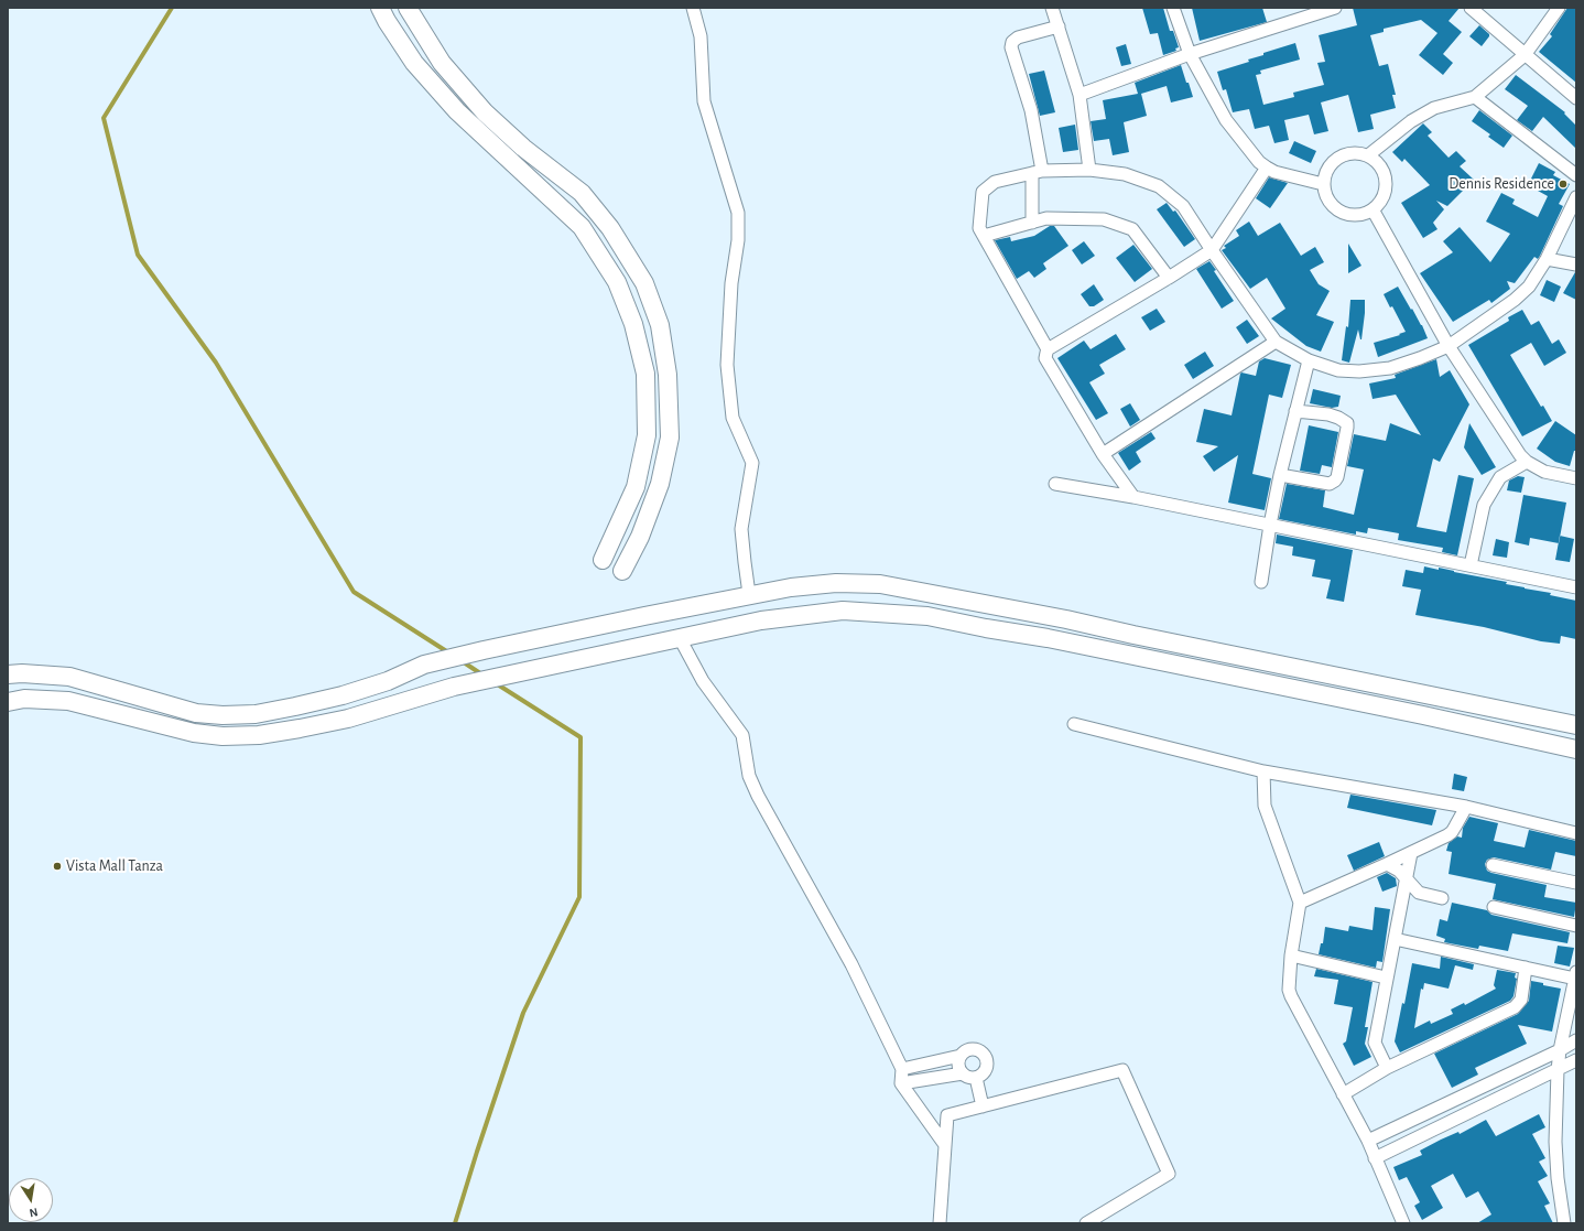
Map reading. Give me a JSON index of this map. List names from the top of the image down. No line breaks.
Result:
{"places":["Dennis Residence","Vista Mall Tanza"],"north":"bottom"}
